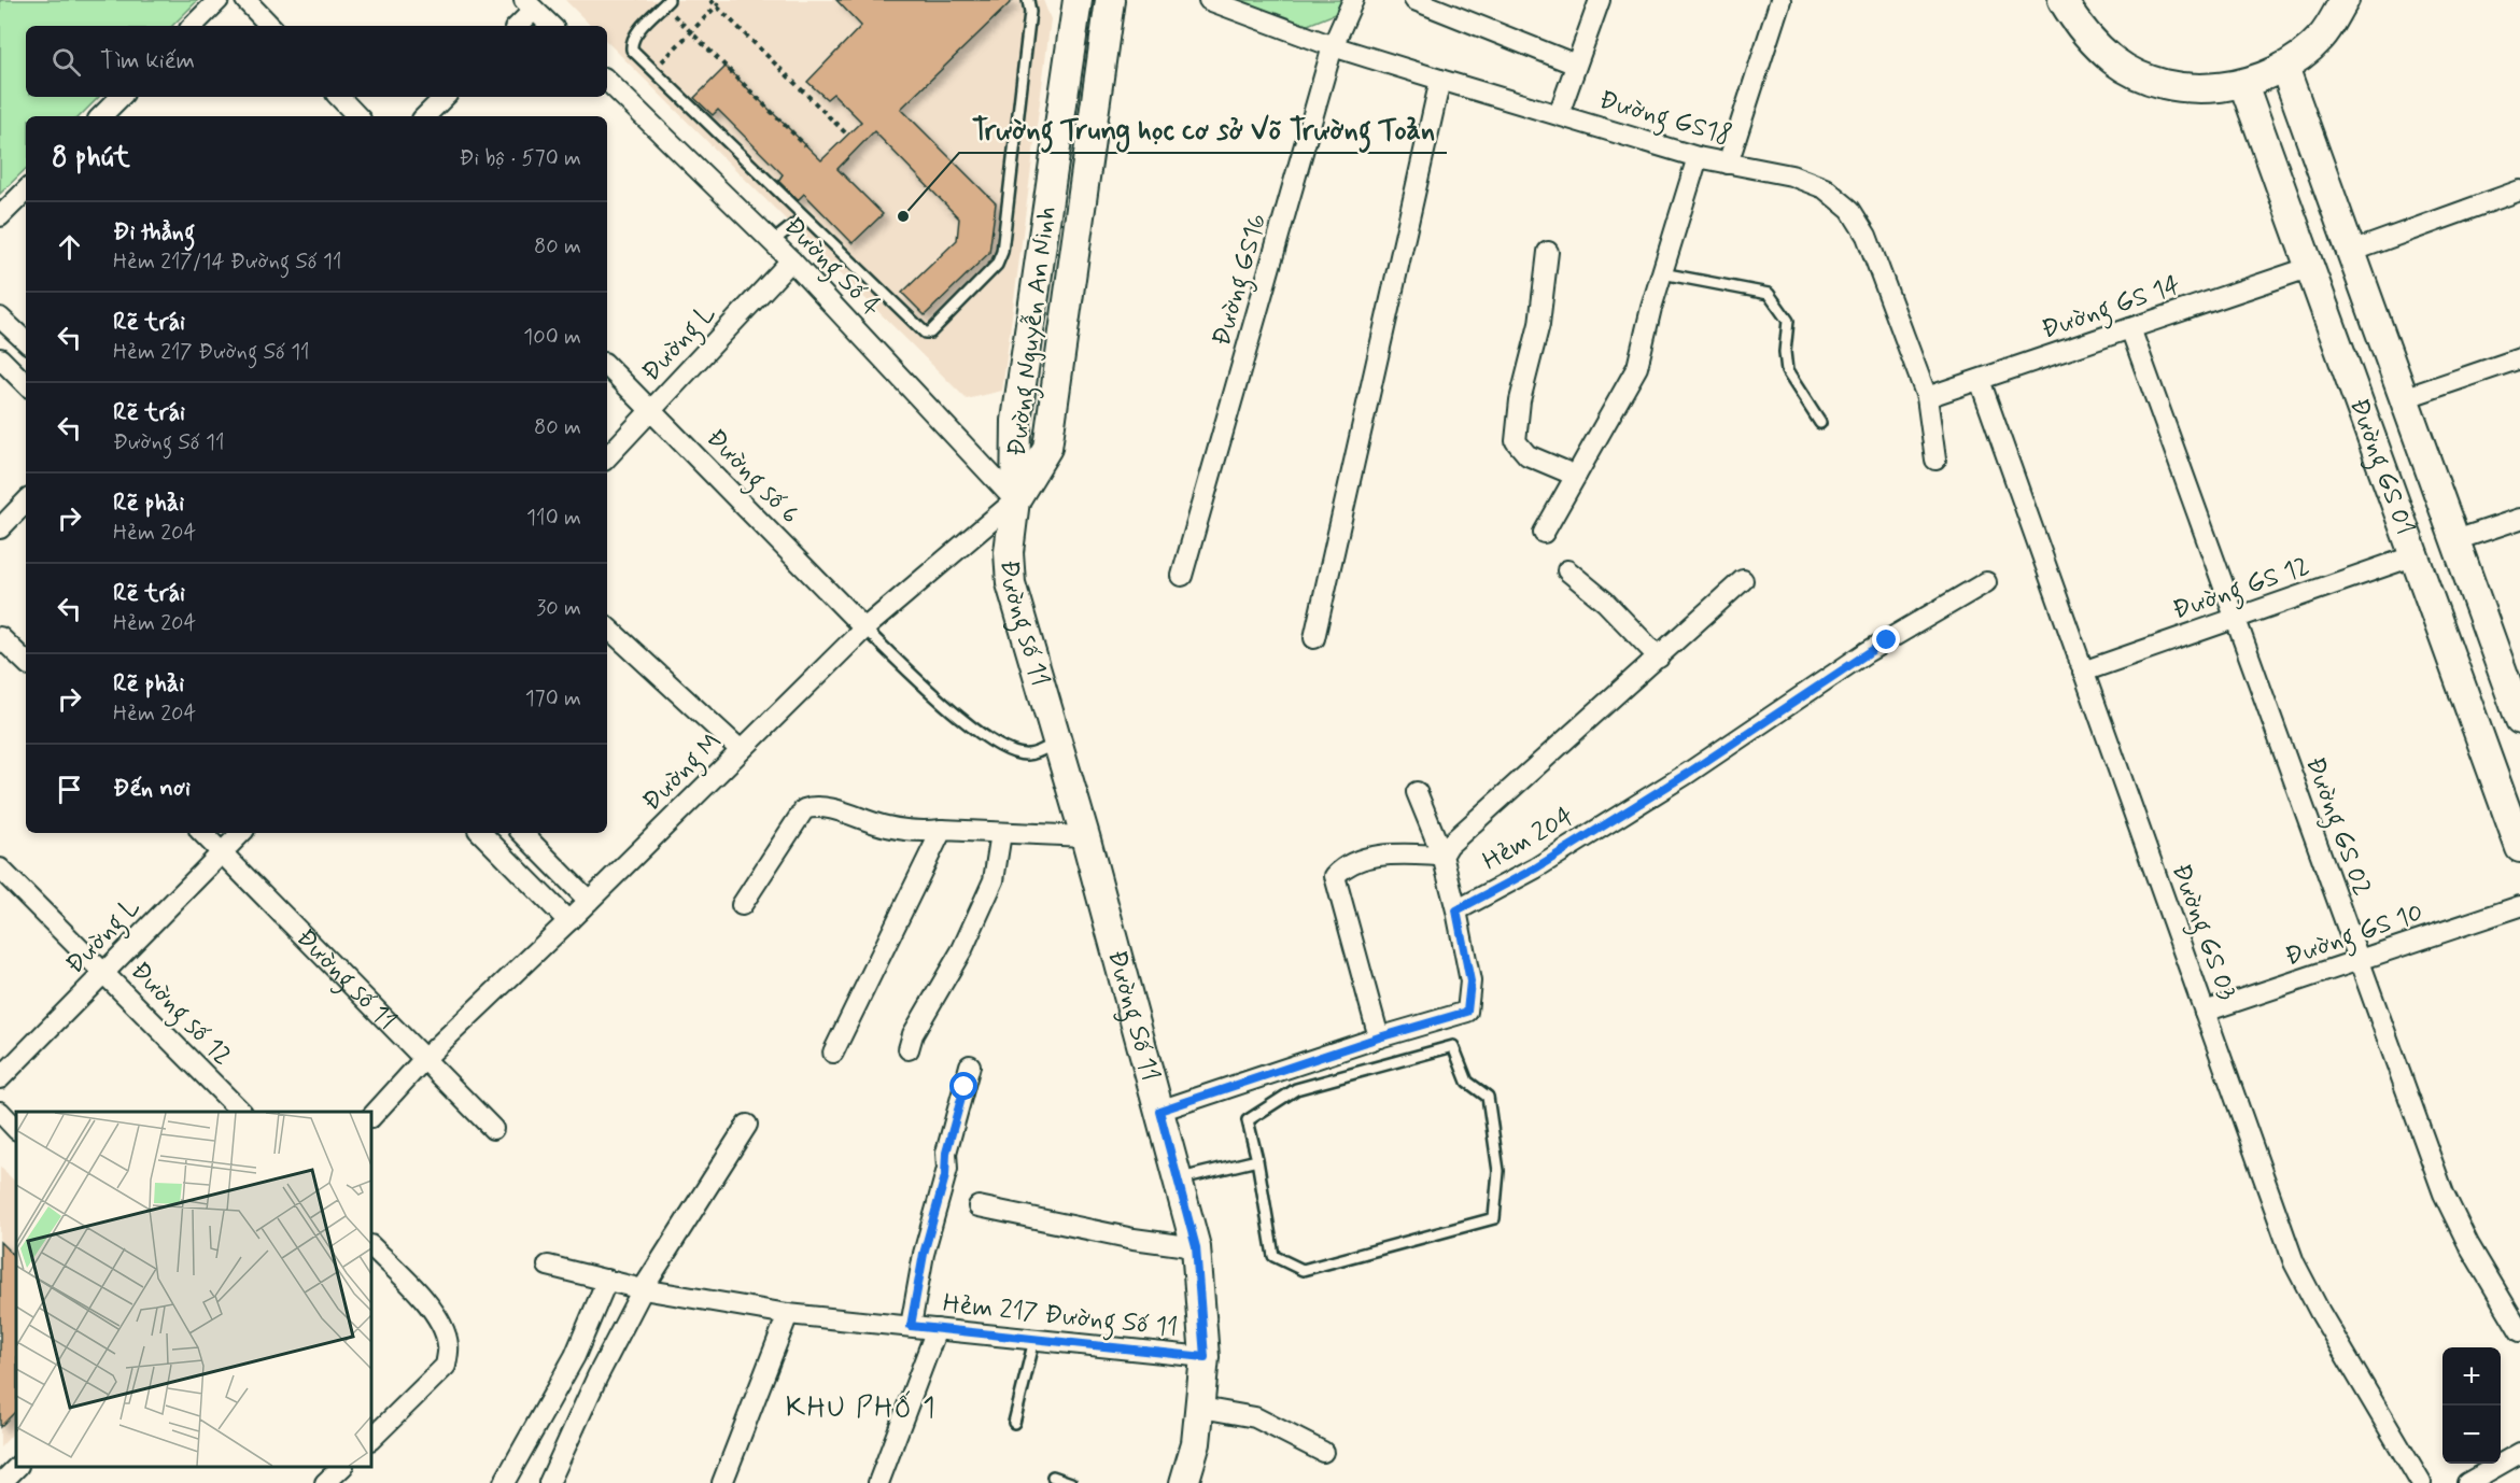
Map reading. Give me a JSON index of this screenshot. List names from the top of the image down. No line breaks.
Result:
{"streets":{"main road":["Đường Nguyễn An Ninh","Đường GS 01","Đường số 11","Đường Số 11"],"street":["Đường GS18","Đường Số 4","Đường GS16","Đường GS 14","Đường L","Đường số 6","Đường GS 12","Đường M","Đường GS 02","Hẻm 204","Đường GS 03","Đường GS 10","Đường số 12","Hẻm 217 Đường Số 11"]},"crossings":[["Đường GS18","Đường GS16"],["Đường GS18","Đường GS 14"],["Đường Số 4","Đường Nguyễn An Ninh"],["Đường Số 4","Đường L"],["Đường Số 4","Đường số 11"],["Đường Số 4","Đường M"],["Đường GS 14","Đường GS 01"],["Đường GS 14","Đường GS 02"],["Đường GS 14","Đường GS 03"],["Đường Nguyễn An Ninh","Đường số 11"],["Đường Nguyễn An Ninh","Đường M"],["Đường L","Đường số 6"],["Đường L","Đường số 11"],["Đường L","Đường số 12"],["Đường GS 01","Đường GS 12"],["Đường số 6","Đường M"],["Đường GS 12","Đường GS 02"],["Đường GS 12","Đường GS 03"],["Đường số 11","Đường M"],["Đường số 11","Đường Số 11"],["Đường GS 02","Đường GS 10"],["Đường GS 03","Đường GS 10"],["Đường Số 11","Hẻm 217 Đường Số 11"]],"districts":["KHU PHỐ 1"],"places":["Trường Trung học cơ sở Võ Trường Toản"],"page":{"search":"Tìm kiếm","heading":["8 phút","Đi bộ · 570 m"],"list":[["Đi thẳng","Hẻm 217/14 Đường Số 11","80 m"],["Rẽ trái","Hẻm 217 Đường Số 11","100 m"],["Rẽ trái","Đường Số 11","80 m"],["Rẽ phải","Hẻm 204","110 m"],["Rẽ trái","Hẻm 204","30 m"],["Rẽ phải","Hẻm 204","170 m"],"Đến nơi"],"map_buttons":["+","−"]}}
